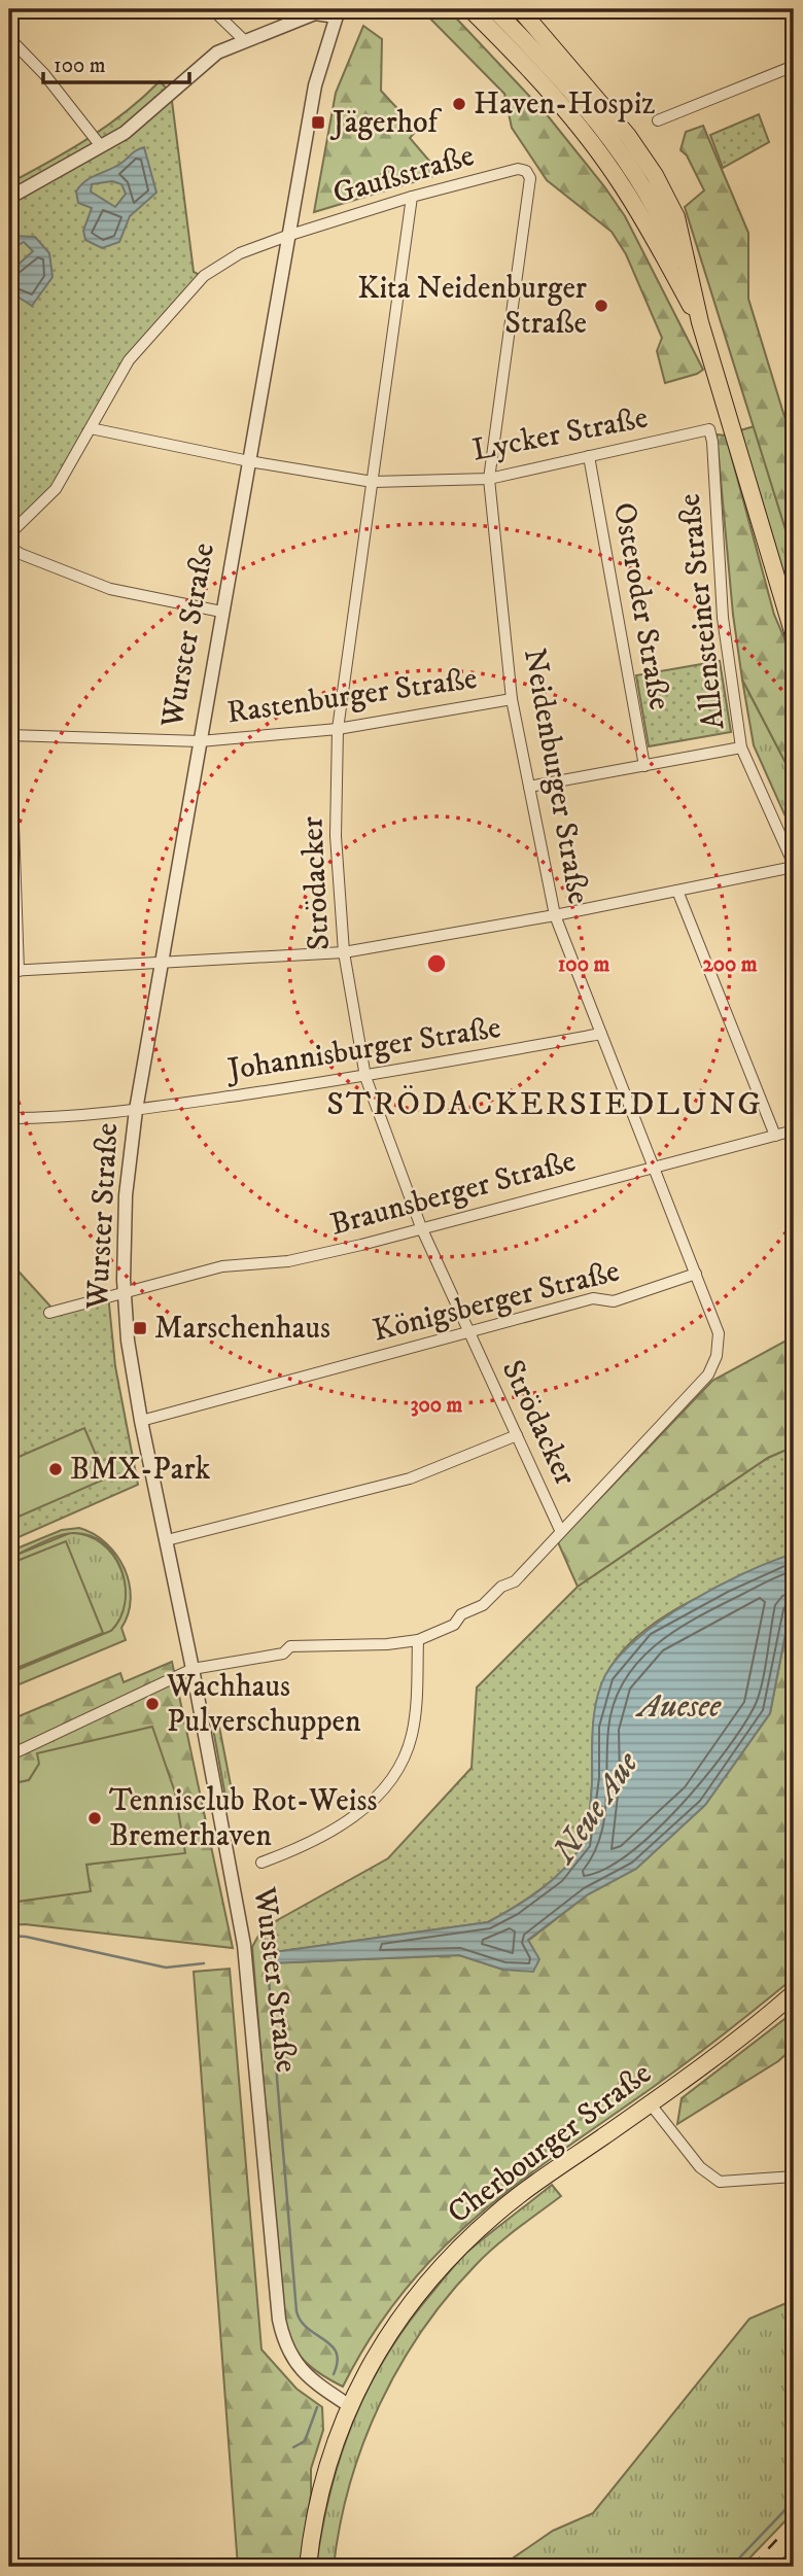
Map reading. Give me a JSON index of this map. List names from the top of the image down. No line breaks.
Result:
{"streets":{"main road":["Cherbourger Straße"],"street":["Gaußstraße","Lycker Straße","Osteroder Straße","Allensteiner Straße","Wurster Straße","Rastenburger Straße","Neidenburger Straße","Strödacker","Johannisburger Straße","Braunsberger Straße","Königsberger Straße"]},"crossings":[["Gaußstraße","Lycker Straße"],["Gaußstraße","Wurster Straße"],["Gaußstraße","Neidenburger Straße"],["Gaußstraße","Strödacker"],["Lycker Straße","Osteroder Straße"],["Lycker Straße","Allensteiner Straße"],["Lycker Straße","Wurster Straße"],["Lycker Straße","Neidenburger Straße"],["Lycker Straße","Strödacker"],["Wurster Straße","Rastenburger Straße"],["Wurster Straße","Johannisburger Straße"],["Wurster Straße","Braunsberger Straße"],["Wurster Straße","Königsberger Straße"],["Wurster Straße","Cherbourger Straße"],["Rastenburger Straße","Neidenburger Straße"],["Rastenburger Straße","Strödacker"],["Neidenburger Straße","Strödacker"],["Neidenburger Straße","Johannisburger Straße"],["Neidenburger Straße","Braunsberger Straße"],["Neidenburger Straße","Königsberger Straße"],["Strödacker","Johannisburger Straße"],["Strödacker","Braunsberger Straße"],["Strödacker","Königsberger Straße"]],"districts":["STRÖDACKERSIEDLUNG"],"water":["Auesee","Neue Aue"],"places":{"other":["Haven-Hospiz","Kita Neidenburger Straße","BMX-Park","Wachhaus Pulverschuppen","Tennisclub Rot-Weiss Bremerhaven"],"transit":["Jägerhof","Marschenhaus"]},"scale_bar":"100 m","rings":["100 m","200 m","300 m"]}
